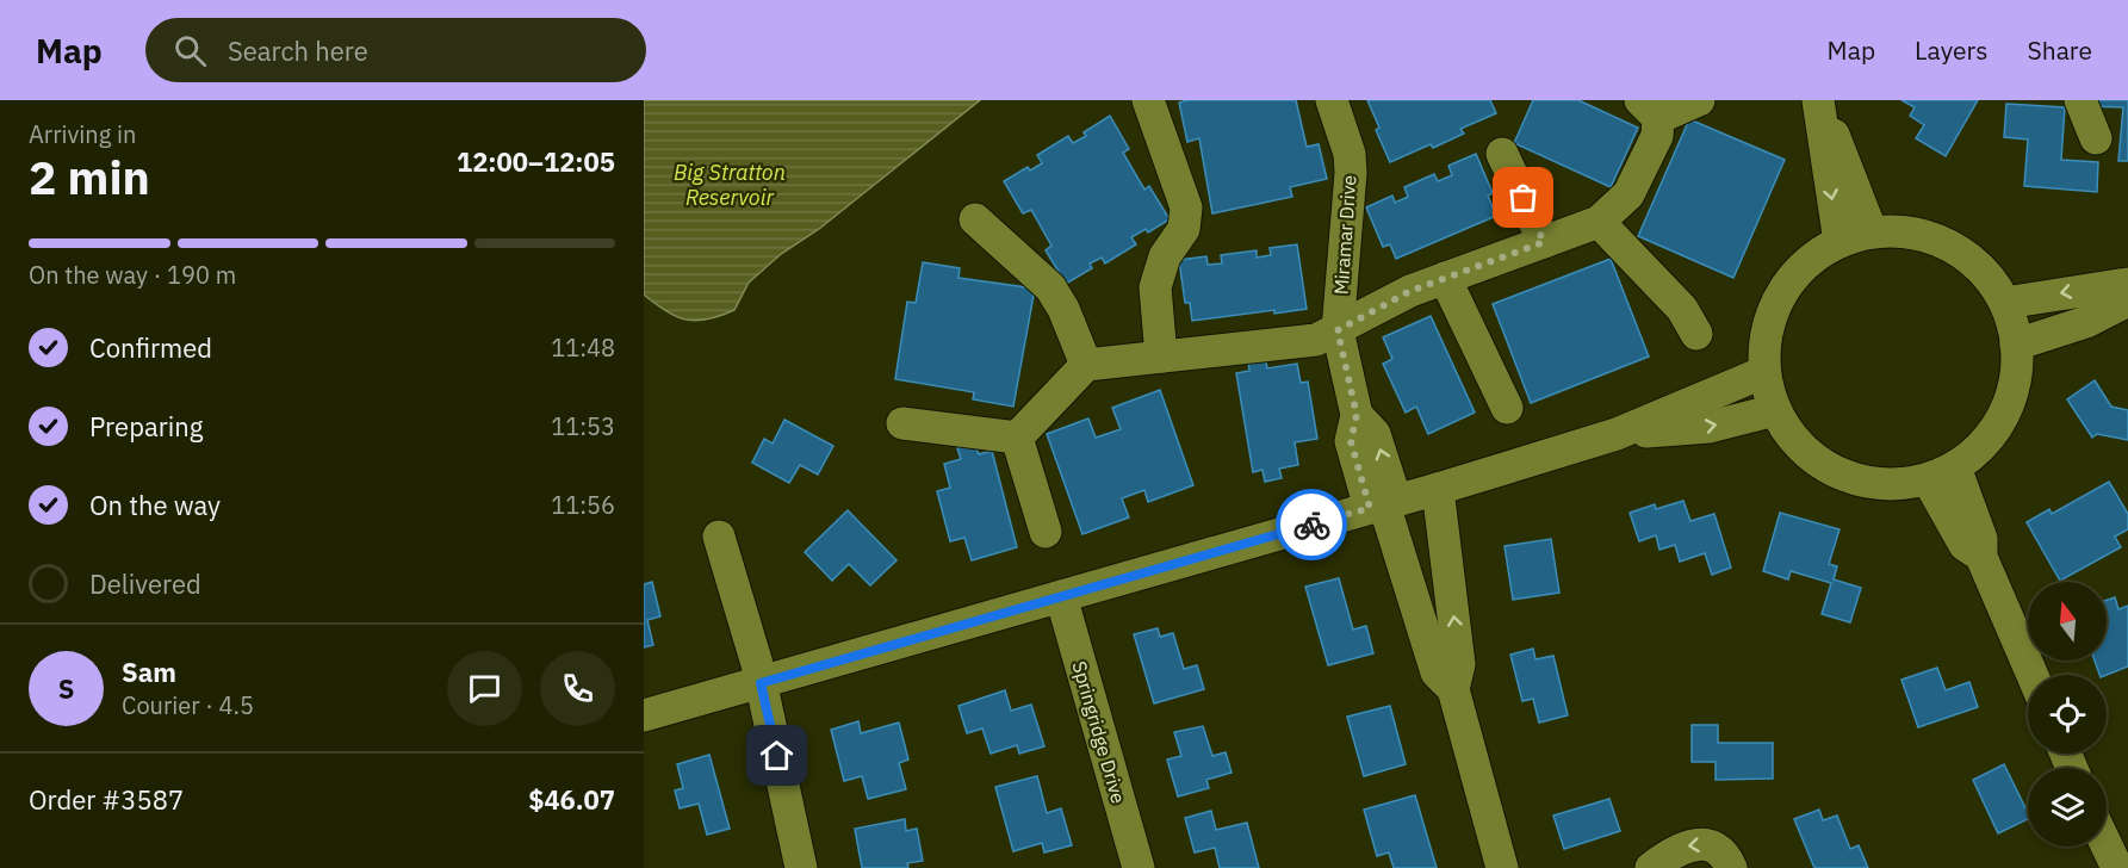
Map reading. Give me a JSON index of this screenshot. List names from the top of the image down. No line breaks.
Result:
{"streets":{"street":["Miramar Drive","Springridge Drive"]},"water":["Big Stratton Reservoir"],"north":"top","page":{"header":"Map","search":"Search here","nav":["Map","Layers","Share"],"heading":["2 min","Arriving in","12:00–12:05"],"panel":["Sam","Courier · 4.5","Order #3587","$46.07"],"bar":"On the way · 190 m","list":[["Confirmed","11:48"],["Preparing","11:53"],["On the way","11:56"],"Delivered"],"round":"S"}}
